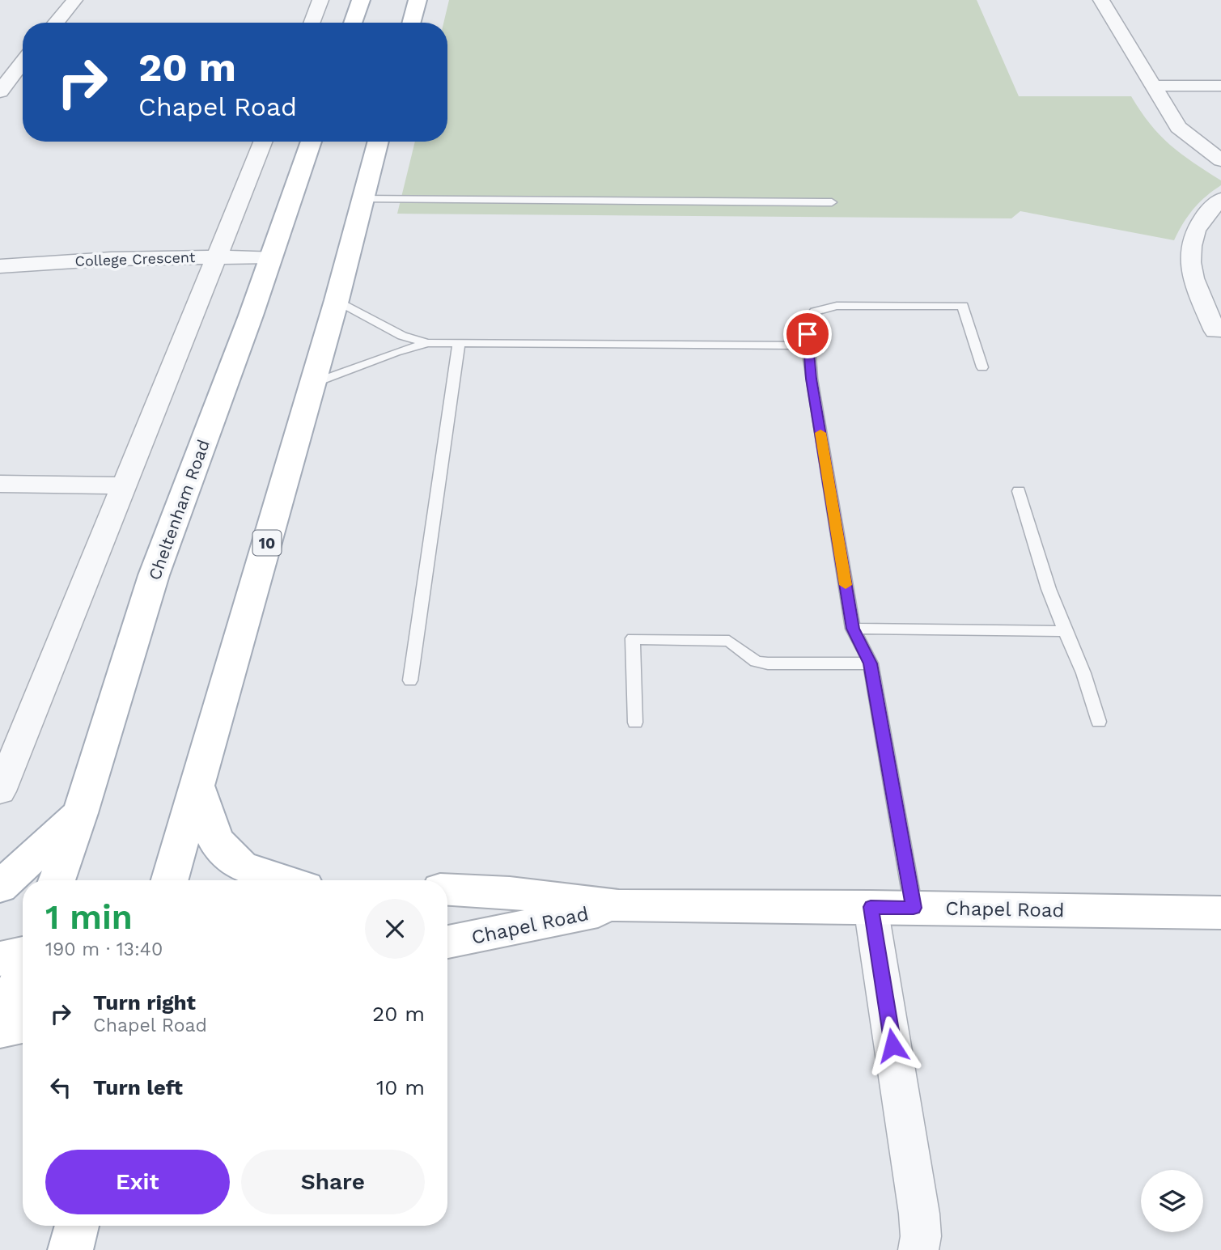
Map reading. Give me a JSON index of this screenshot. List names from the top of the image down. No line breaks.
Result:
{"streets":{"main road":["Cheltenham Road","10","Chapel Road"],"street":["College Crescent"]},"crossings":[["College Crescent","Cheltenham Road"]],"page":{"turn":["20 m","Chapel Road"],"heading":["1 min","190 m · 13:40"],"list":[{"name":"Turn right","note":"Chapel Road","value":"20 m"},{"name":"Turn left","value":"10 m"}],"buttons":["Exit","Share"]}}
